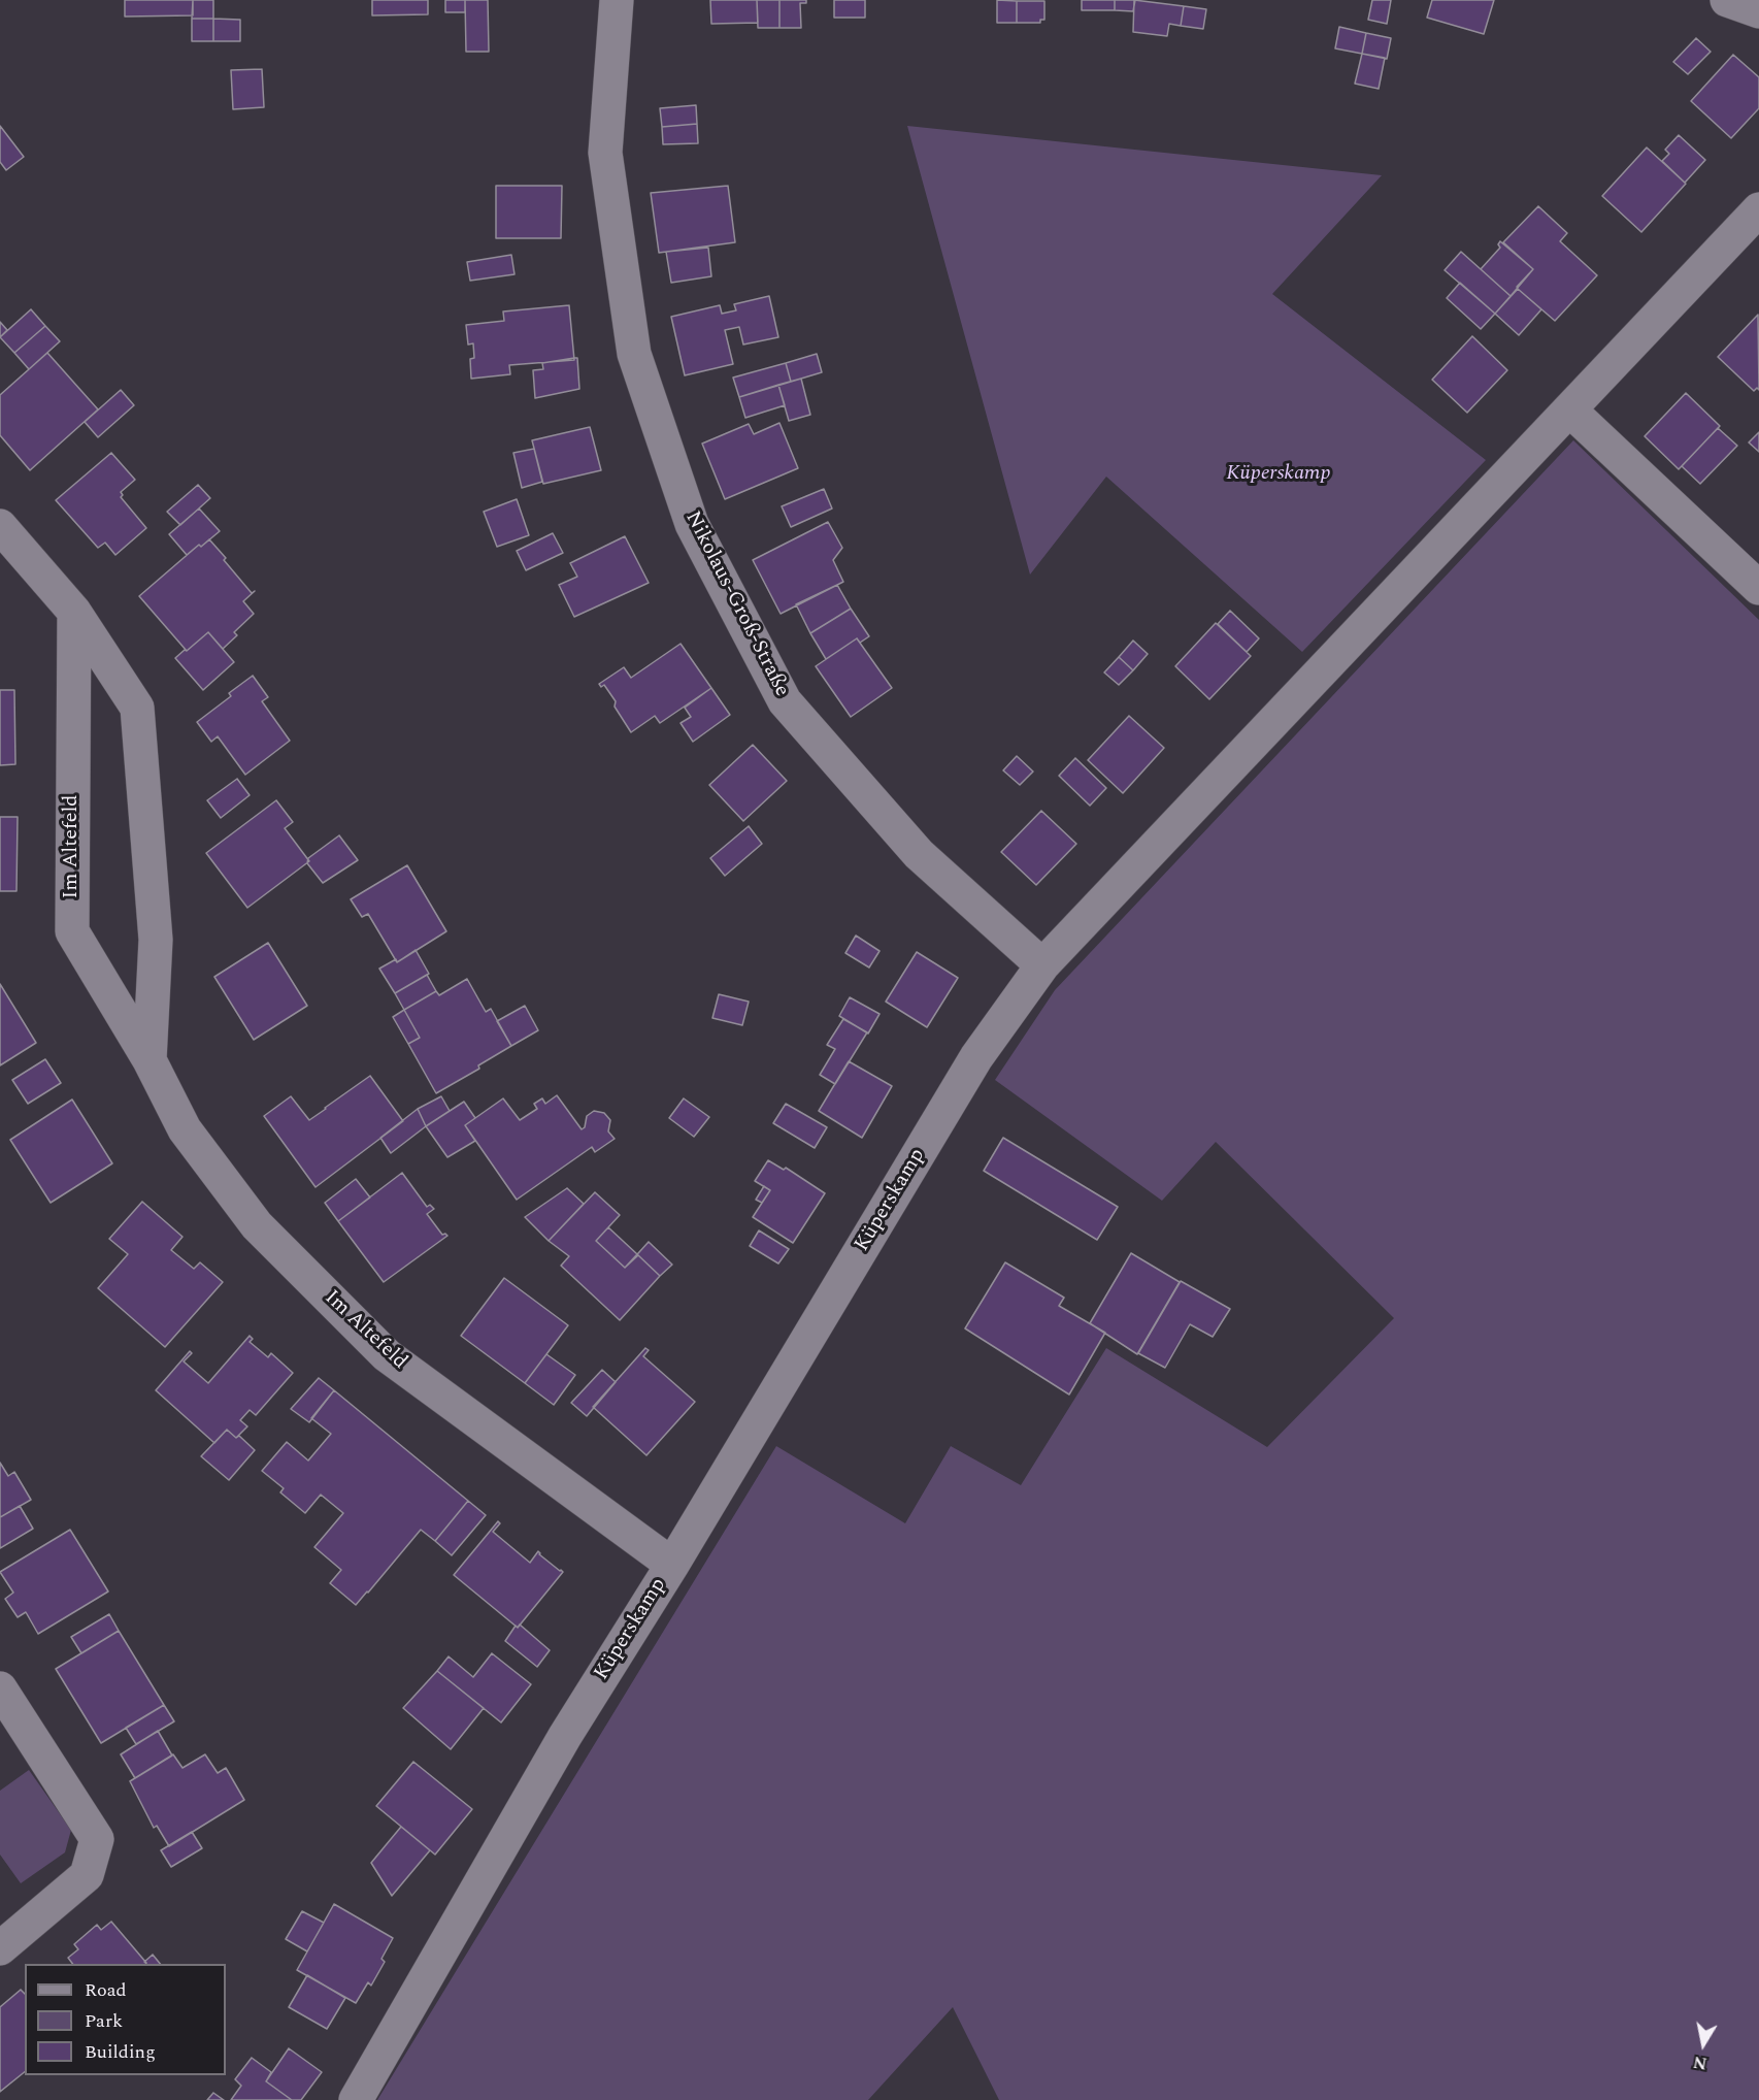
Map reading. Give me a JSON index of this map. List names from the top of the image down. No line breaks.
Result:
{"streets":{"street":["Nikolaus-Groß-Straße","Im Altefeld","Küperskamp"]},"crossings":[["Nikolaus-Groß-Straße","Küperskamp"],["Im Altefeld","Küperskamp"]],"parks":["Küperskamp"],"legend":["Road","Park","Building"],"north":"bottom"}
